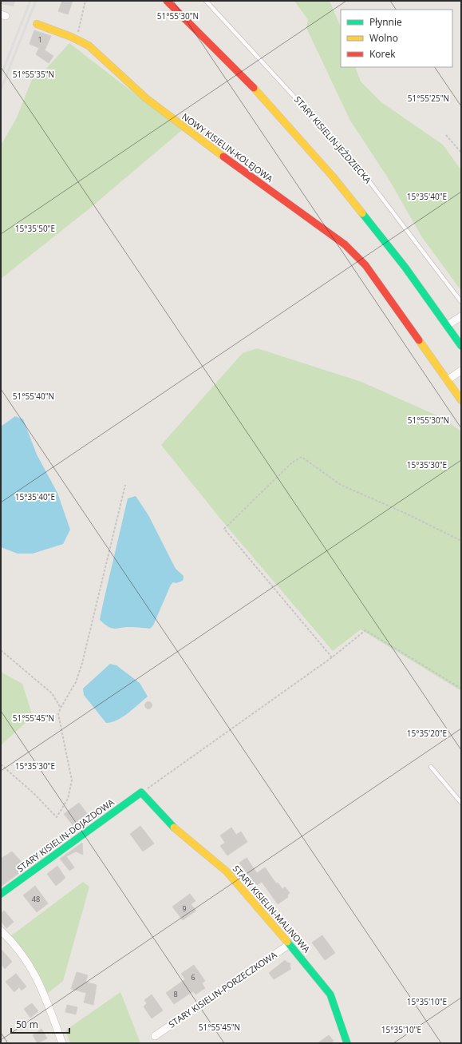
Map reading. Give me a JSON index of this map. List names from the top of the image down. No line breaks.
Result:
{"streets":{"street":["NOWY KISIELIN-KOLEJOWA","STARY KISIELIN-DOJAZDOWA","STARY KISIELIN-MALINOWA","STARY KISIELIN-PORZECZKOWA"],"lane":["STARY KISIELIN-JEŹDZIECKA"]},"crossings":[["STARY KISIELIN-DOJAZDOWA","STARY KISIELIN-MALINOWA"],["STARY KISIELIN-MALINOWA","STARY KISIELIN-PORZECZKOWA"]],"house_numbers":["1","48","9","6","8"],"legend":["Płynnie","Wolno","Korek"],"scale_bar":"50 m","coordinates":["51°55'30\"N","51°55'35\"N","51°55'25\"N","15°35'40\"E","15°35'50\"E","51°55'40\"N","15°35'30\"E","51°55'45\"N","15°35'20\"E","15°35'10\"E"]}
